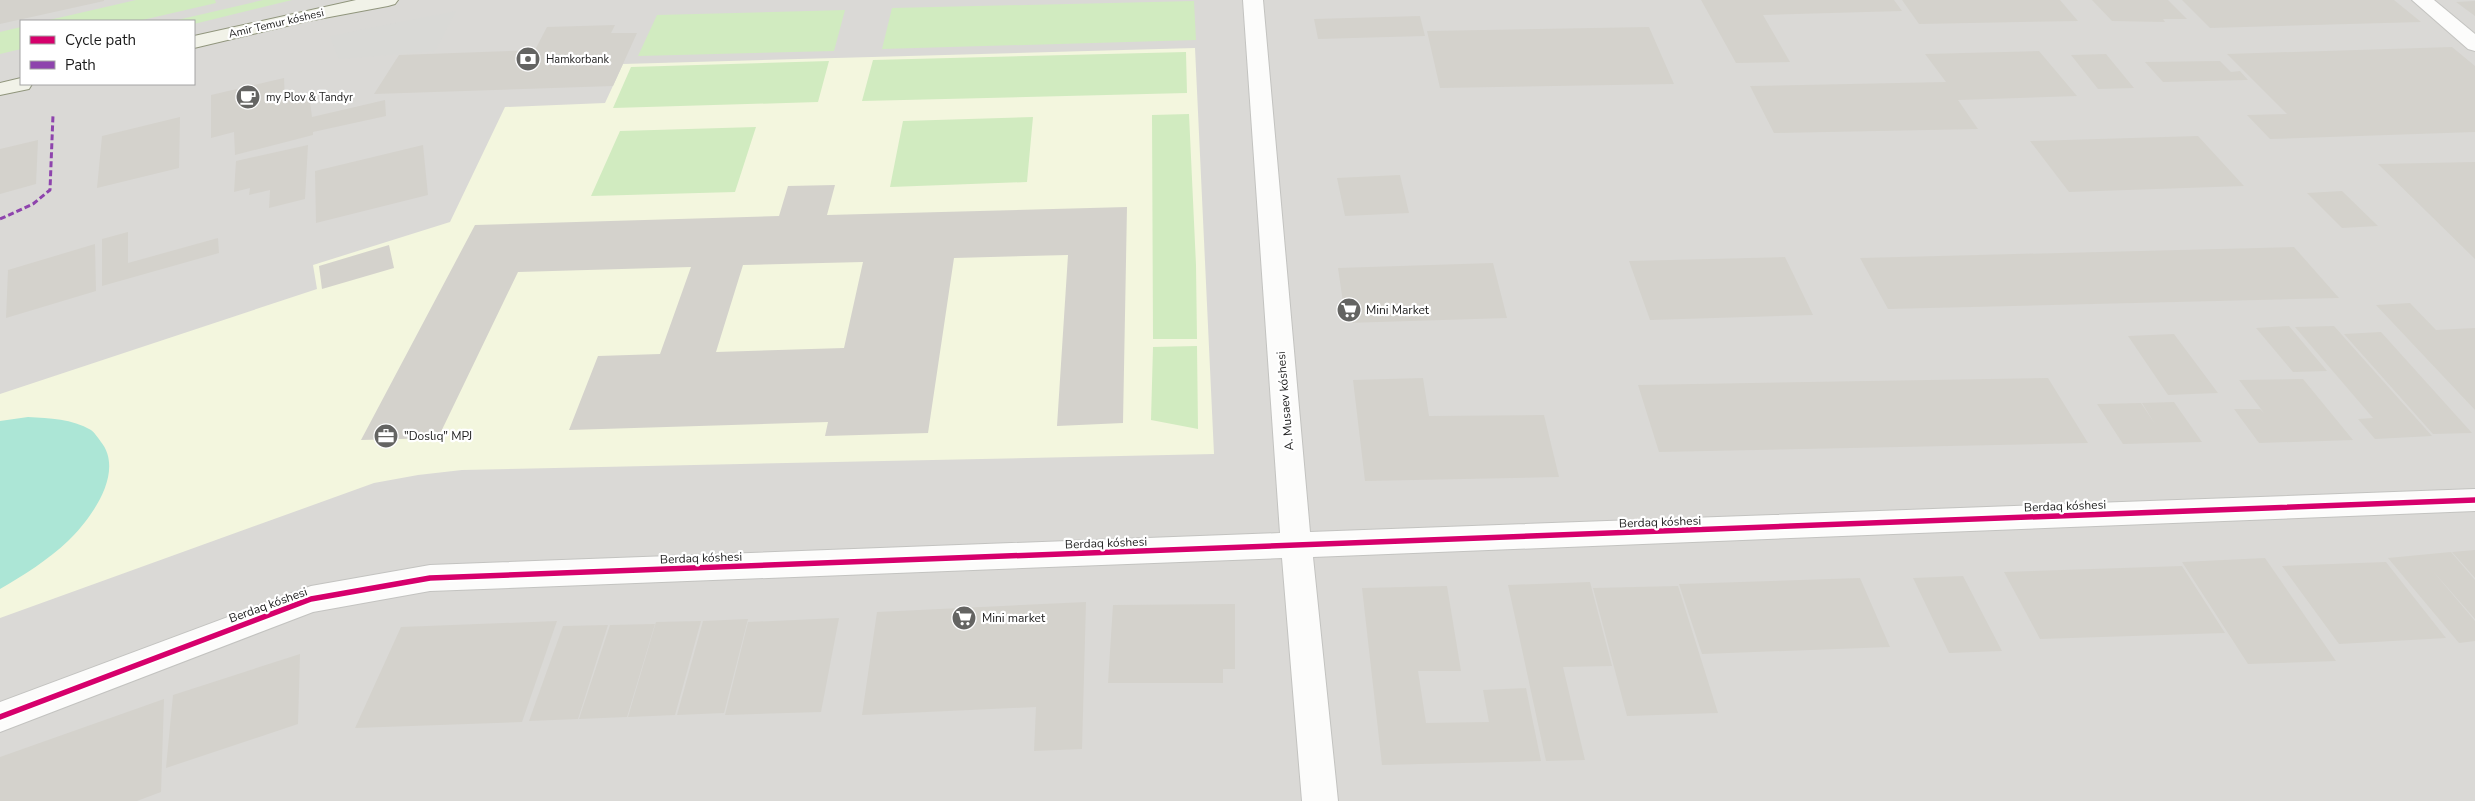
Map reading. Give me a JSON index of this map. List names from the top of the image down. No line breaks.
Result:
{"streets":{"main road":["Amir Temur kóshesi"],"street":["A. Musaev kóshesi","Berdaq kóshesi"]},"crossings":[["A. Musaev kóshesi","Berdaq kóshesi"]],"places":{"bank":["Hamkorbank"],"cafe":["my Plov & Tandyr"],"supermarket":["Mini Market","Mini market"],"office":["\"Doslıq\" MPJ"]},"legend":["Cycle path","Path"]}
